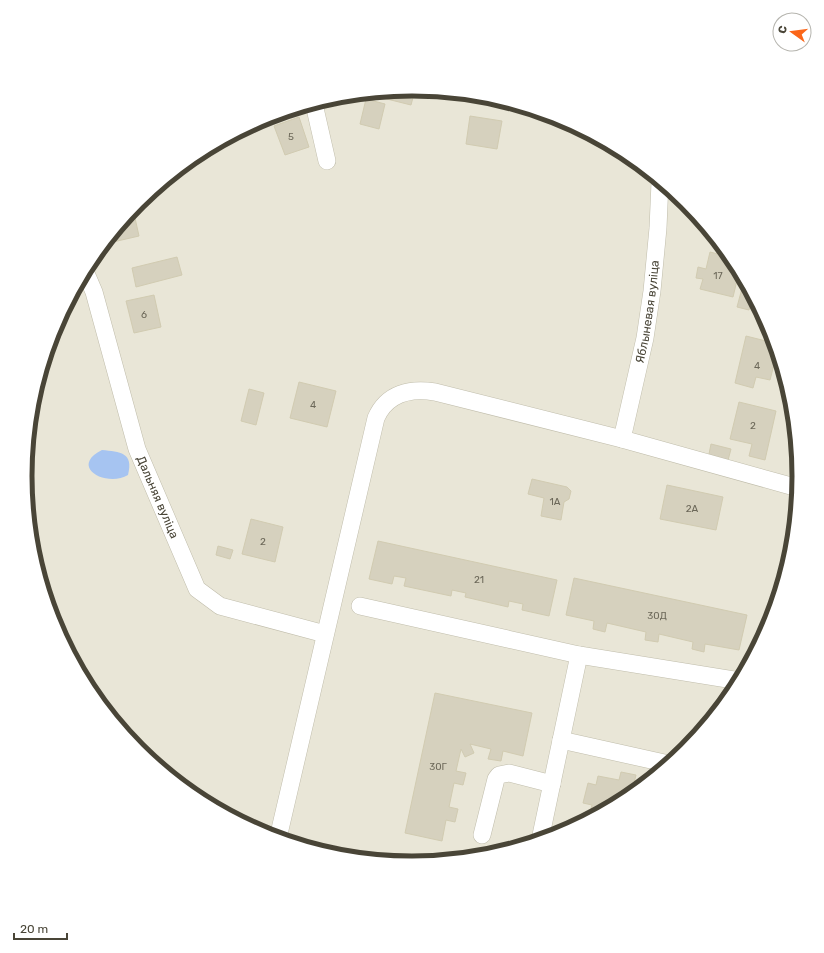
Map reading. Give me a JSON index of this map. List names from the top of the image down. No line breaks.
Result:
{"streets":{"street":["Яблыневая вуліца","Дальняя вуліца"]},"house_numbers":["5","17","6","4","4","2","1А","2А","2","21","30Д","30Г"],"scale_bar":"20 m","north":"left"}
